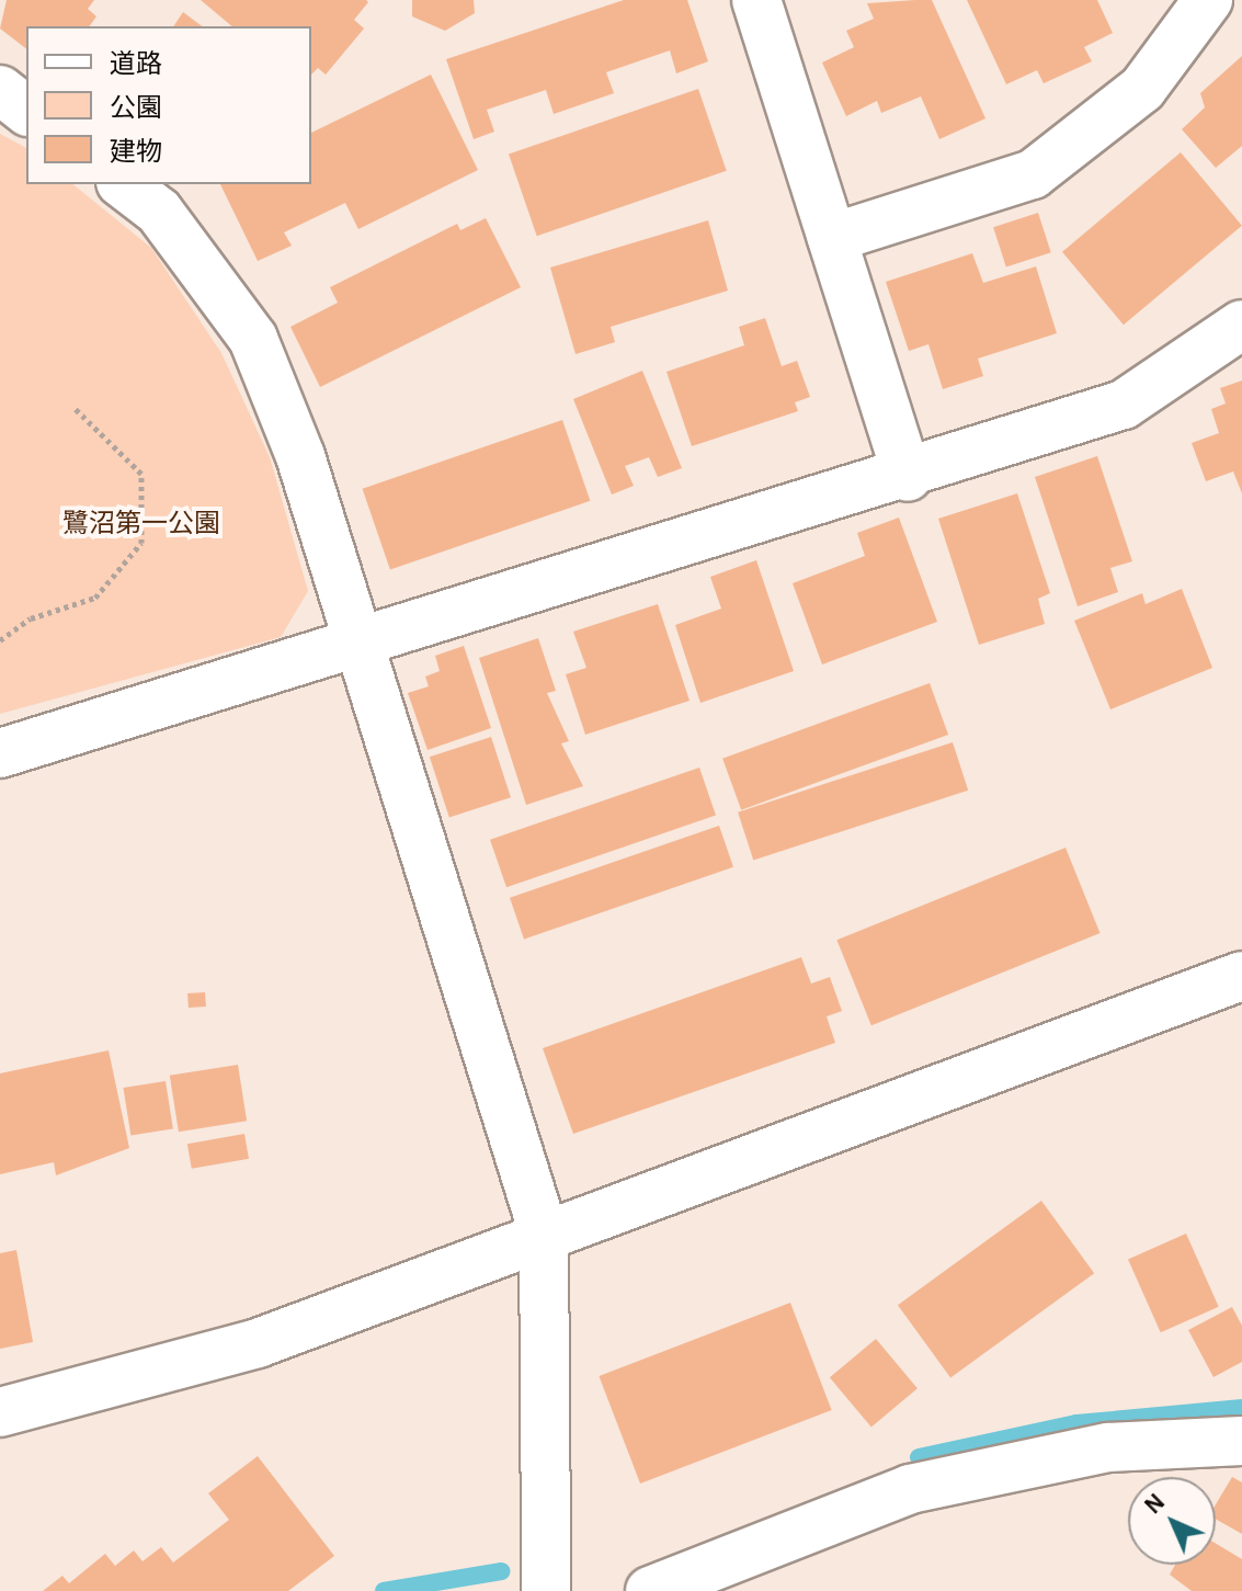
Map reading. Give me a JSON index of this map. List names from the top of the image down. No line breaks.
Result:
{"parks":["鷺沼第一公園"],"legend":["道路","公園","建物"],"north":"top left"}
